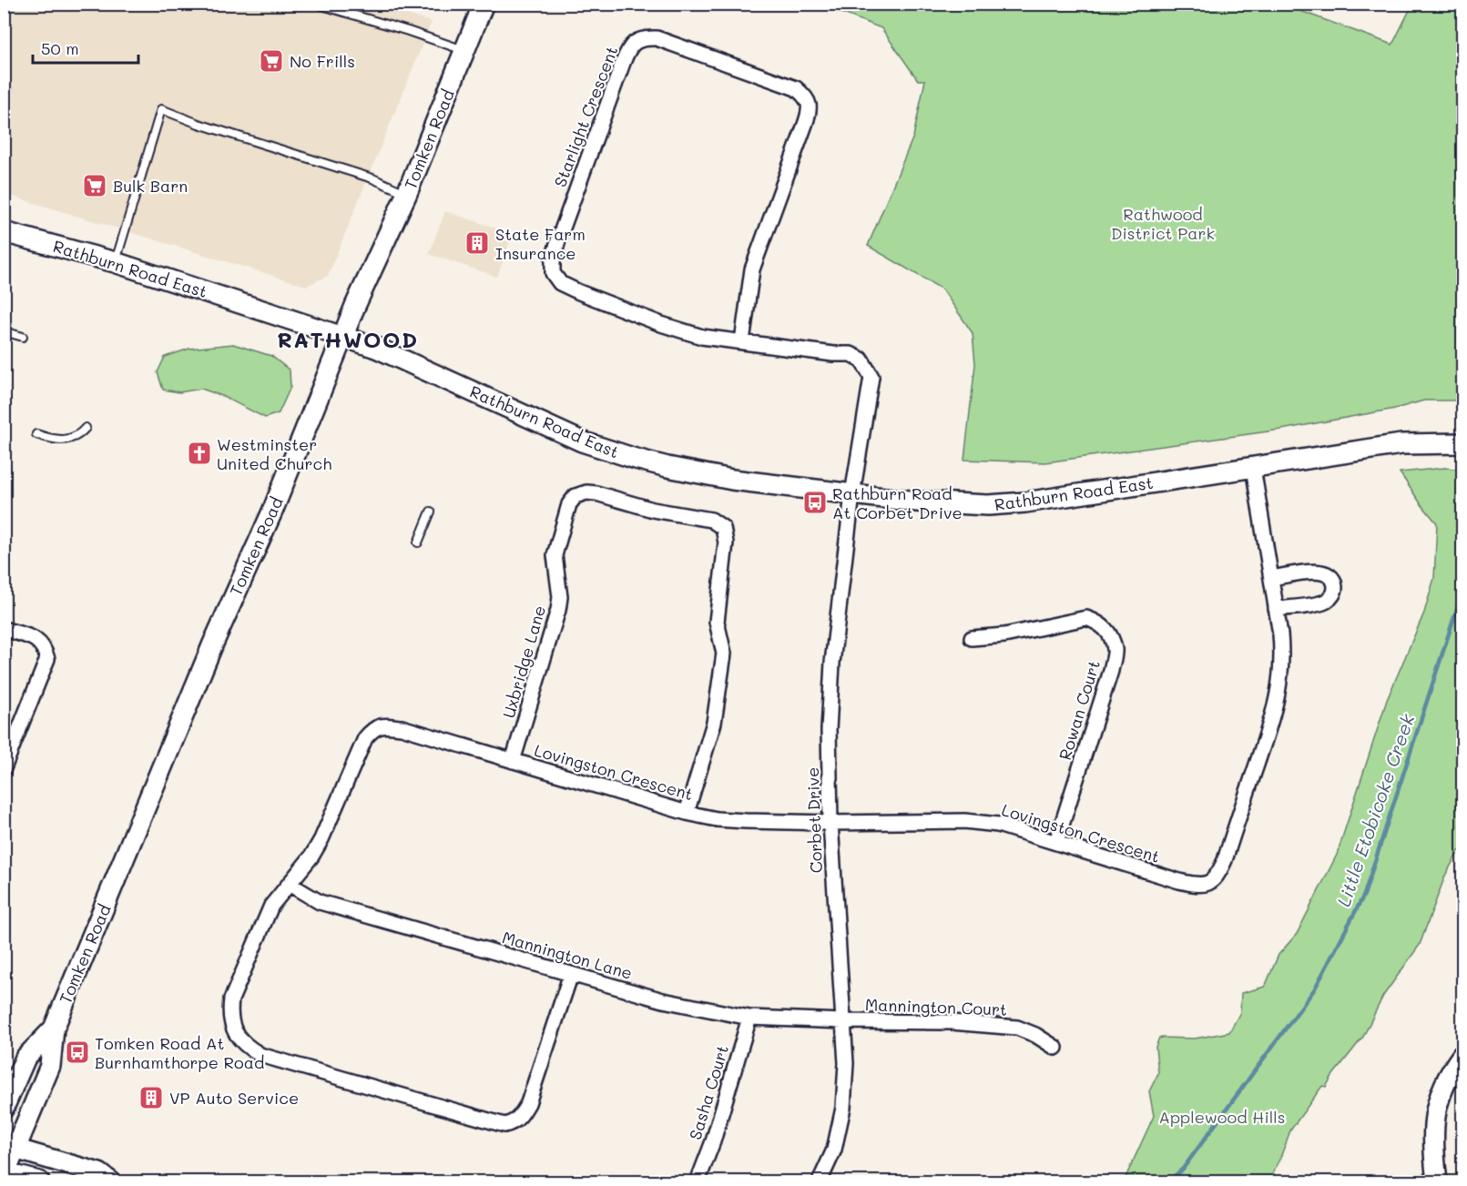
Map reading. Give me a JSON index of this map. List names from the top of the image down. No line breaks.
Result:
{"streets":{"street":["Starlight Crescent","Tomken Road","Rathburn Road East","Uxbridge Lane","Rowan Court","Lovingston Crescent","Corbet Drive","Mannington Lane","Mannington Court","Sasha Court"]},"crossings":[["Starlight Crescent","Corbet Drive"],["Tomken Road","Rathburn Road East"],["Rathburn Road East","Lovingston Crescent"],["Rathburn Road East","Corbet Drive"],["Uxbridge Lane","Lovingston Crescent"],["Rowan Court","Lovingston Crescent"],["Lovingston Crescent","Corbet Drive"],["Lovingston Crescent","Mannington Lane"],["Corbet Drive","Mannington Lane"],["Corbet Drive","Mannington Court"],["Mannington Lane","Mannington Court"],["Mannington Lane","Sasha Court"]],"districts":["RATHWOOD"],"water":["Little Etobicoke Creek"],"parks":["Rathwood District Park","Applewood Hills"],"places":{"supermarket":["No Frills","Bulk Barn"],"building":["State Farm Insurance","VP Auto Service"],"church":["Westminster United Church"],"bus stop":["Rathburn Road At Corbet Drive","Tomken Road At Burnhamthorpe Road"]},"scale_bar":"50 m"}
